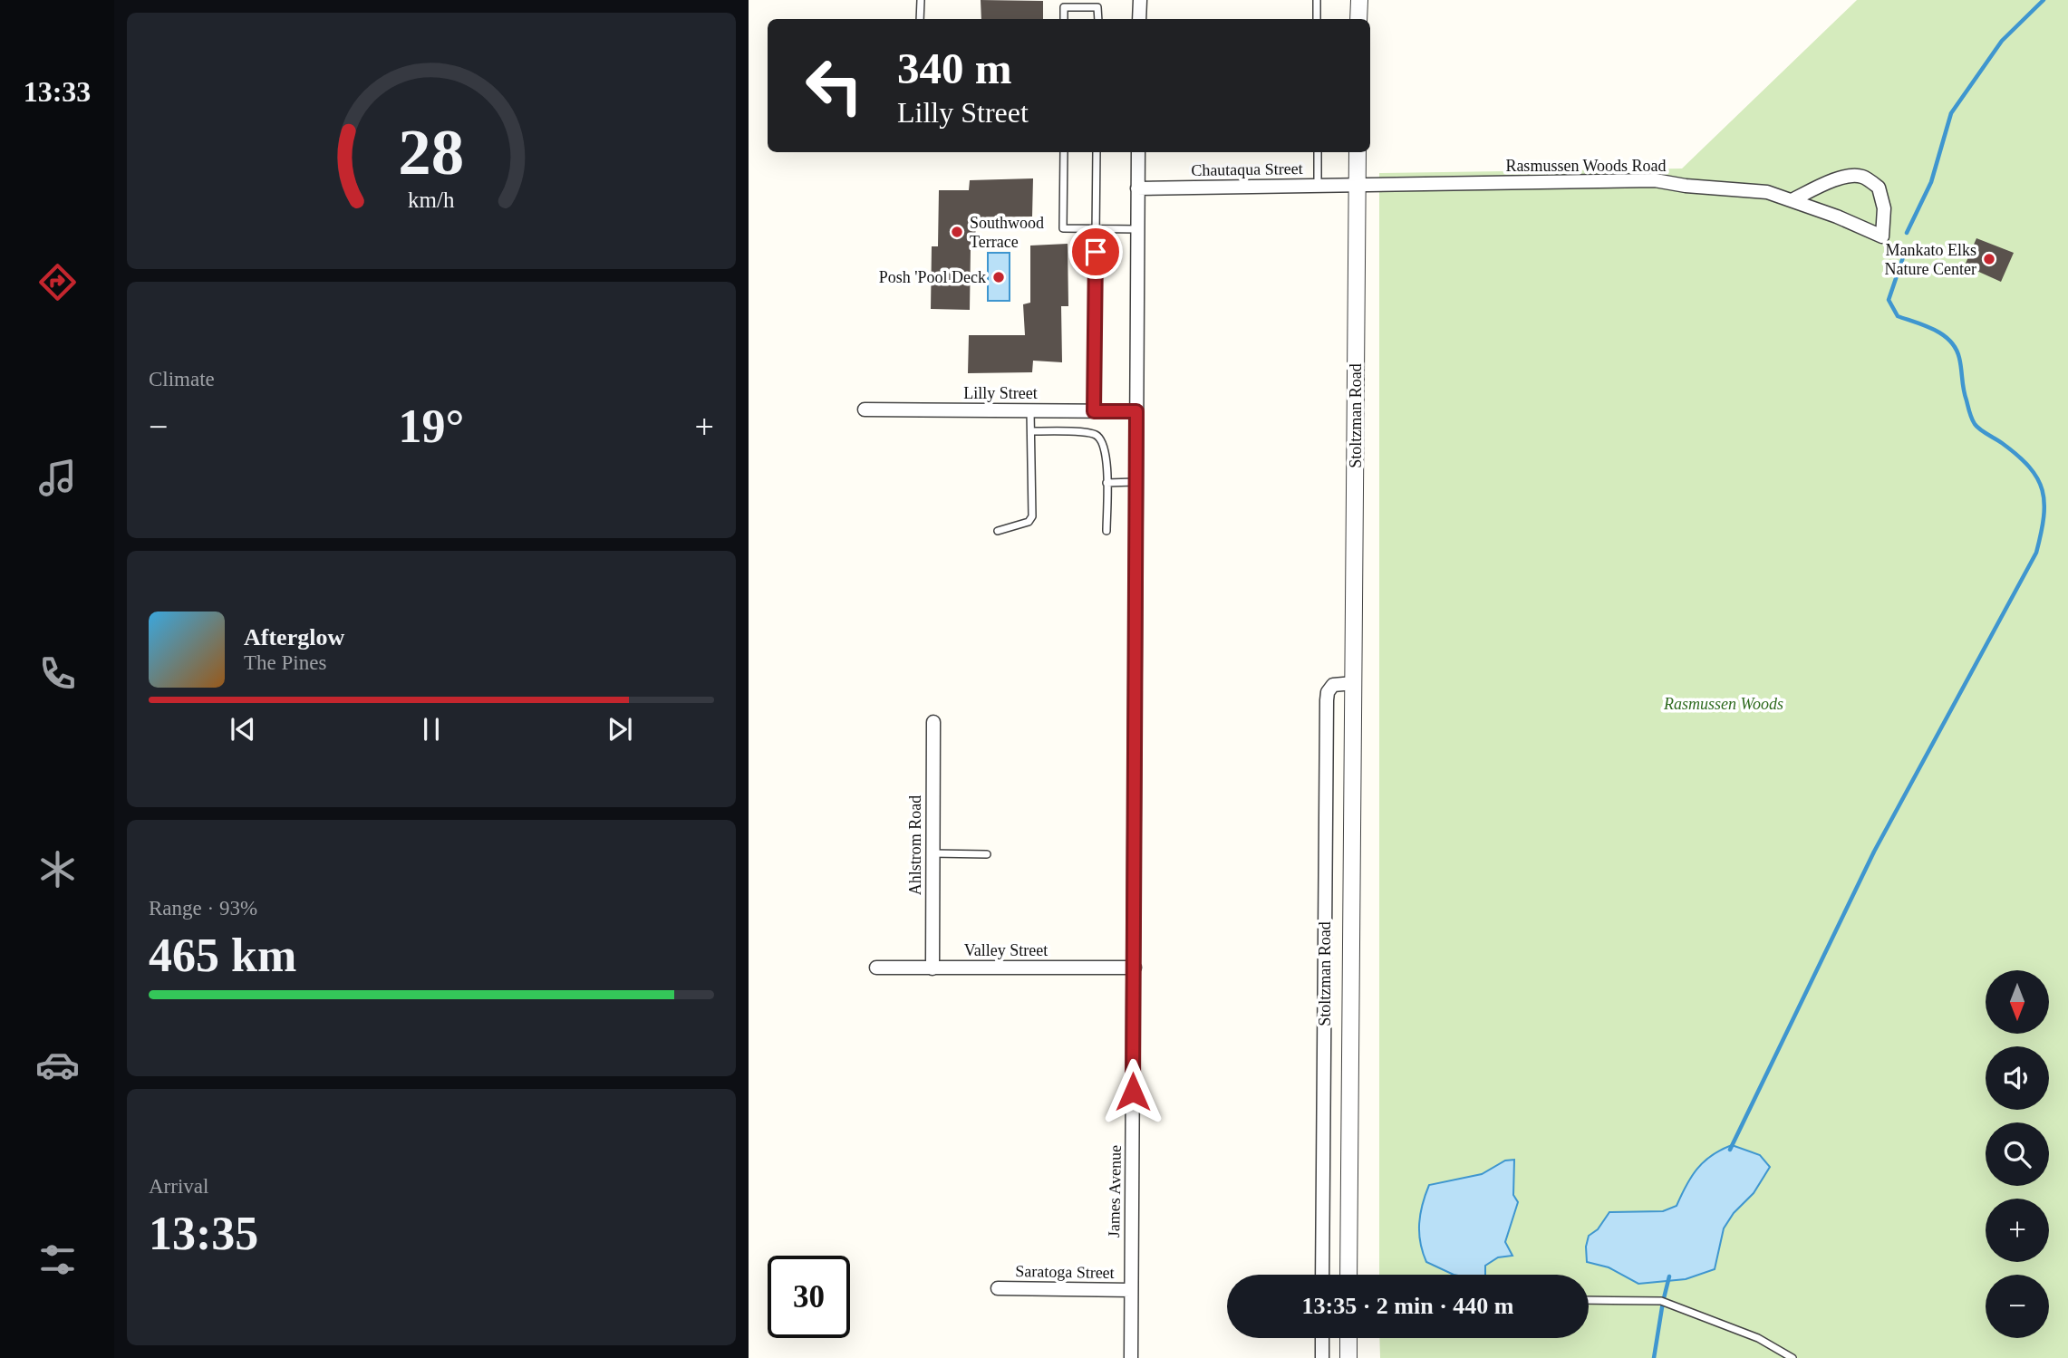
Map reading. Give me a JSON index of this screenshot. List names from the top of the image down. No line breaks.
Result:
{"streets":{"street":["Rasmussen Woods Road","Chautaqua Street","Lilly Street","Stoltzman Road","Ahlstrom Road","Valley Street","James Avenue","Saratoga Street"]},"crossings":[["Rasmussen Woods Road","Chautaqua Street"],["Rasmussen Woods Road","Stoltzman Road"],["Chautaqua Street","Stoltzman Road"],["Chautaqua Street","James Avenue"],["Lilly Street","James Avenue"],["Ahlstrom Road","Valley Street"],["Valley Street","James Avenue"],["James Avenue","Saratoga Street"]],"parks":["Rasmussen Woods"],"places":["Southwood Terrace","Mankato Elks Nature Center","Posh 'Pool Deck"],"north":"bottom","page":{"tabs":"13:33","turn":["340 m","Lilly Street"],"tile":["Climate",["Range · 93%","465 km"],["Arrival","13:35"]],"heat":["−","19°","+"],"song":["Afterglow","The Pines"],"map_buttons":["+","−"],"limit":"30","trip":"13:35 · 2 min · 440 m","gauge":["28","km/h"]}}
